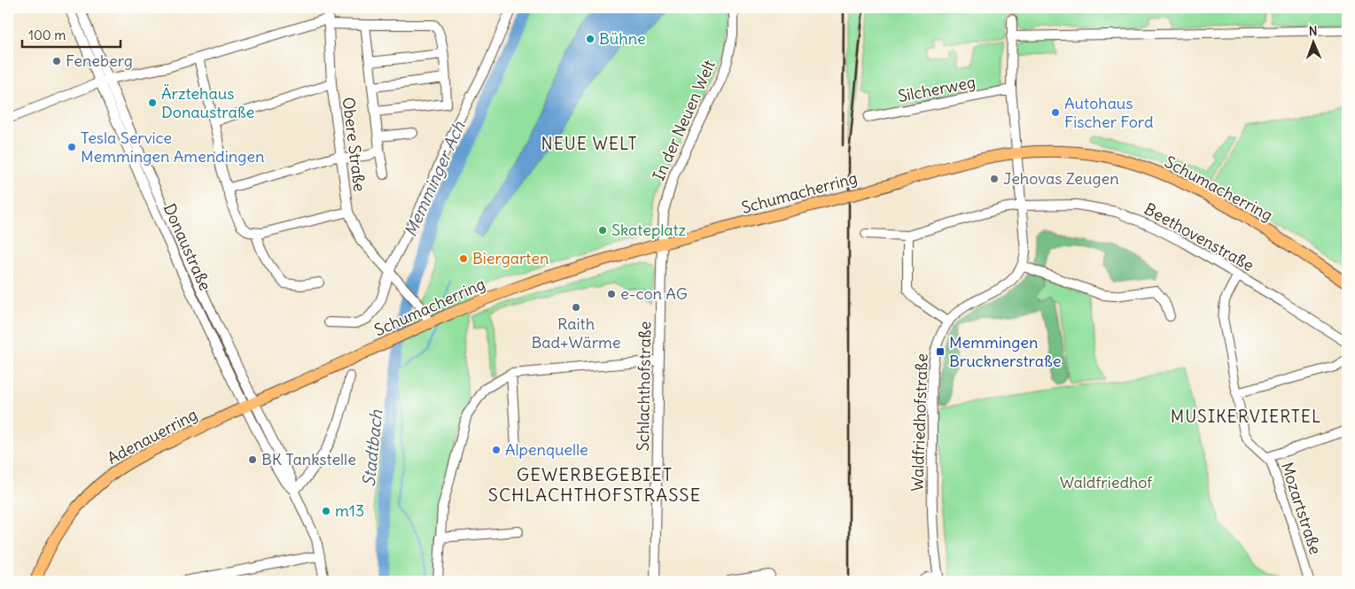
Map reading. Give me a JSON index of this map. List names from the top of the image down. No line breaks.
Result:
{"streets":{"main road":["Schumacherring","Adenauerring"],"street":["Silcherweg","In der Neuen Welt","Obere Straße","Beethovenstraße","Donaustraße","Schlachthofstraße","Waldfriedhofstraße","Mozartstraße"]},"crossings":[["In der Neuen Welt","Schumacherring"],["In der Neuen Welt","Schlachthofstraße"],["Obere Straße","Schumacherring"],["Schumacherring","Donaustraße"],["Schumacherring","Schlachthofstraße"],["Schumacherring","Adenauerring"],["Beethovenstraße","Mozartstraße"],["Donaustraße","Adenauerring"]],"districts":["NEUE WELT","MUSIKERVIERTEL","GEWERBEGEBIET SCHLACHTHOFSTRASSE"],"water":["Memminger Ach","Stadtbach"],"parks":["Waldfriedhof"],"places":{"other":["Bühne","Feneberg","Ärztehaus Donaustraße","Autohaus Fischer Ford","Tesla Service Memmingen Amendingen","Jehovas Zeugen","Skateplatz","Biergarten","e-con AG","Raith Bad+Wärme","Alpenquelle","BK Tankstelle","m13"],"transit":["Memmingen Brucknerstraße"]},"scale_bar":"100 m","north":"top"}
